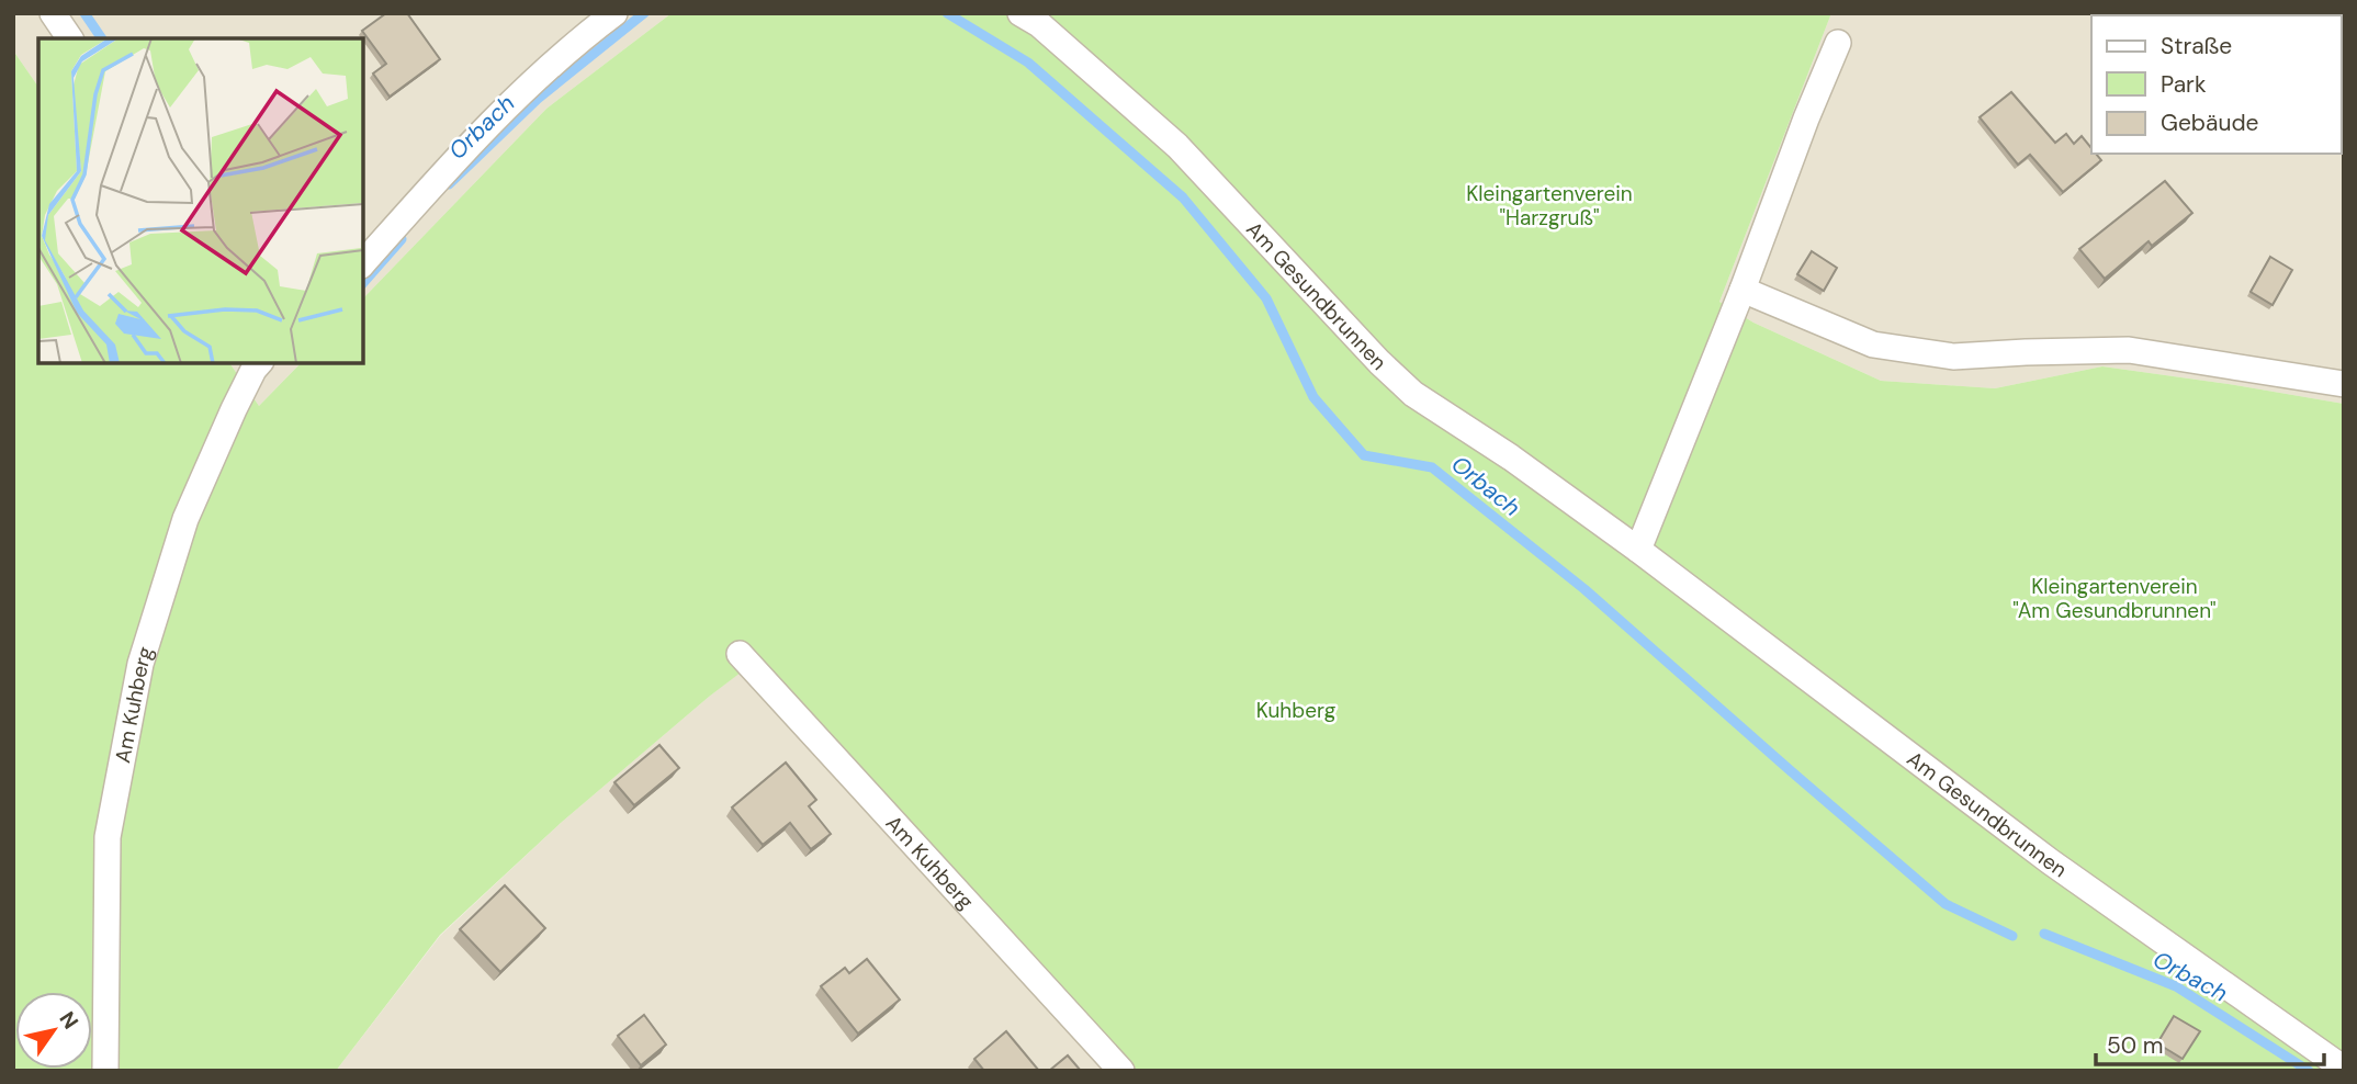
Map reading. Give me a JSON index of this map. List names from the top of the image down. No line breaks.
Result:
{"streets":{"street":["Am Gesundbrunnen","Am Kuhberg"]},"water":["Orbach"],"parks":["Kleingartenverein \"Harzgruß\"","Kleingartenverein \"Am Gesundbrunnen\"","Kuhberg"],"legend":["Straße","Park","Gebäude"],"scale_bar":"50 m","north":"top right"}
